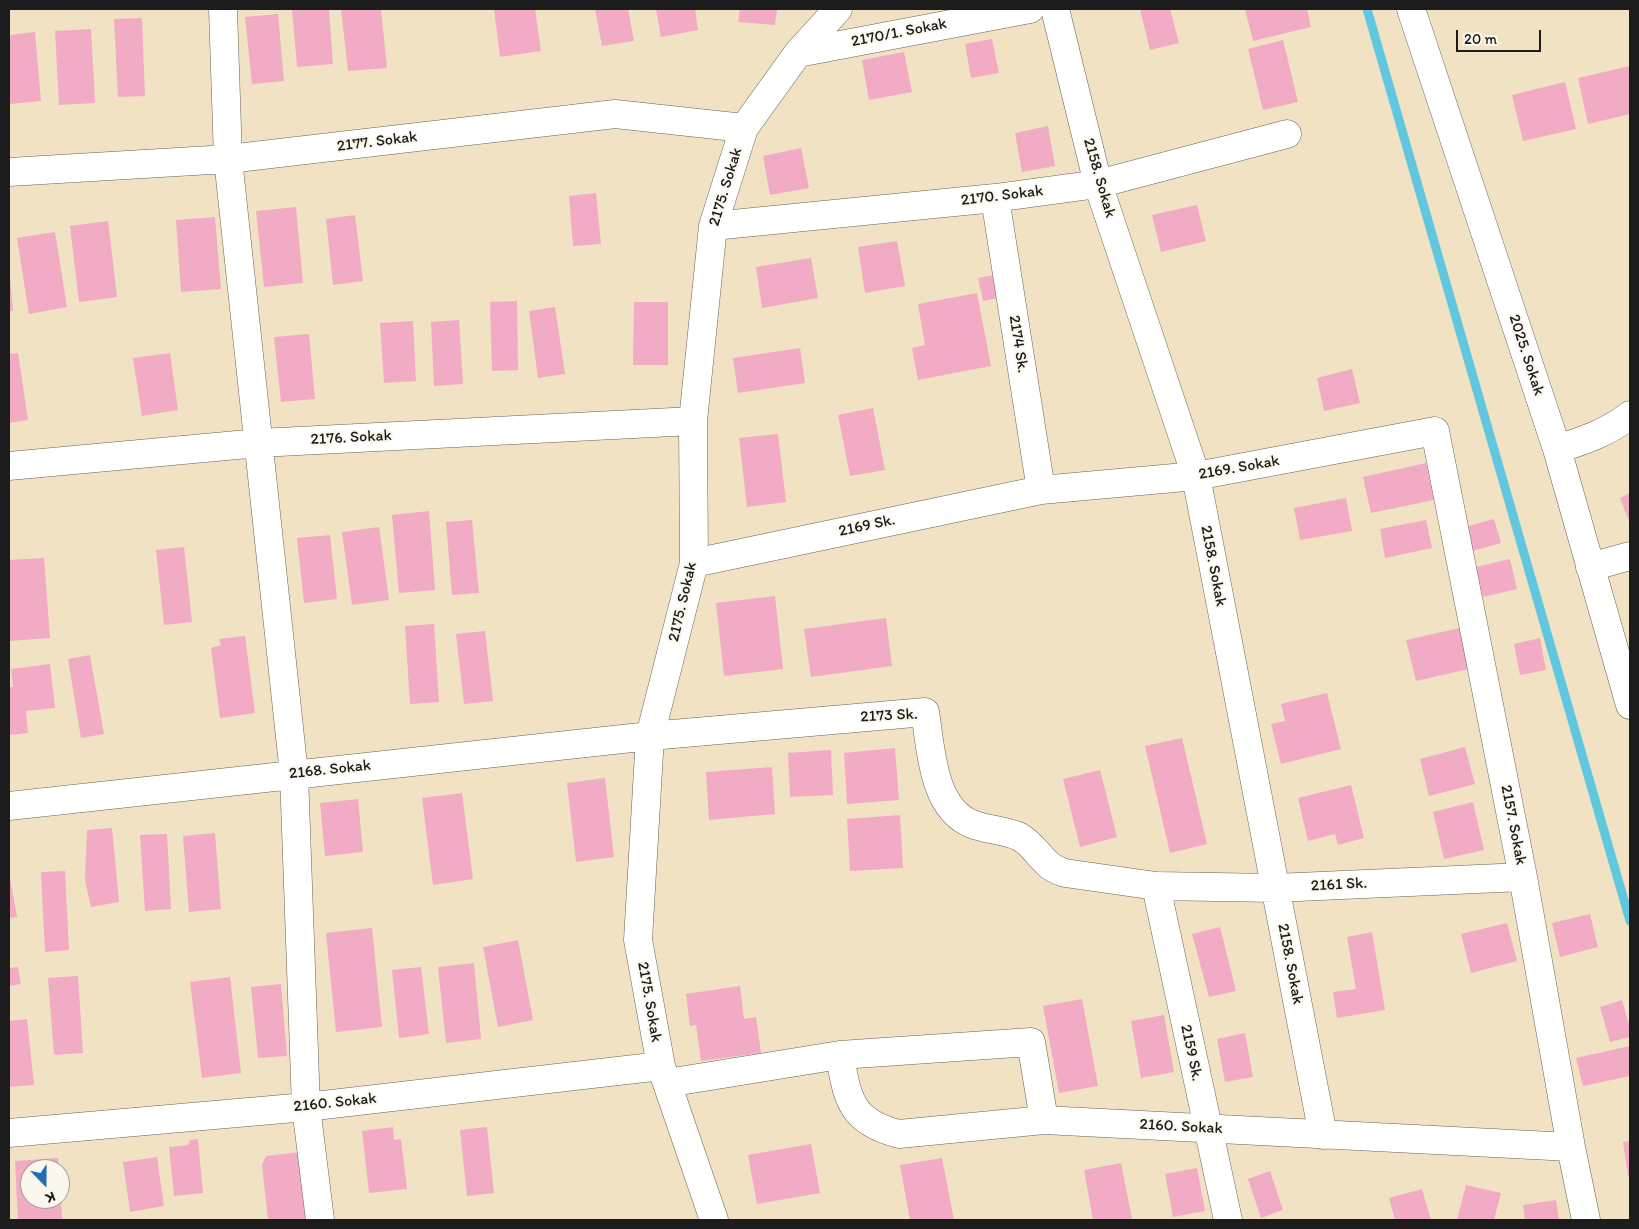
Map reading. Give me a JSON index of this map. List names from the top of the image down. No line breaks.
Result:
{"streets":{"street":["2170/1. Sokak","2177. Sokak","2158. Sokak","2175. Sokak","2170. Sokak","2174 Sk.","2025. Sokak","2176. Sokak","2169. Sokak","2169 Sk.","2173 Sk.","2168. Sokak","2157. Sokak","2161 Sk.","2159 Sk.","2160. Sokak"]},"crossings":[["2170/1. Sokak","2175. Sokak"],["2177. Sokak","2175. Sokak"],["2158. Sokak","2170. Sokak"],["2158. Sokak","2169. Sokak"],["2158. Sokak","2161 Sk."],["2158. Sokak","2160. Sokak"],["2175. Sokak","2170. Sokak"],["2175. Sokak","2176. Sokak"],["2175. Sokak","2169 Sk."],["2175. Sokak","2173 Sk."],["2175. Sokak","2168. Sokak"],["2175. Sokak","2160. Sokak"],["2170. Sokak","2174 Sk."],["2174 Sk.","2169. Sokak"],["2174 Sk.","2169 Sk."],["2169. Sokak","2169 Sk."],["2169. Sokak","2157. Sokak"],["2173 Sk.","2168. Sokak"],["2173 Sk.","2161 Sk."],["2157. Sokak","2161 Sk."],["2157. Sokak","2160. Sokak"],["2161 Sk.","2159 Sk."],["2159 Sk.","2160. Sokak"]],"scale_bar":"20 m","north":"bottom"}
